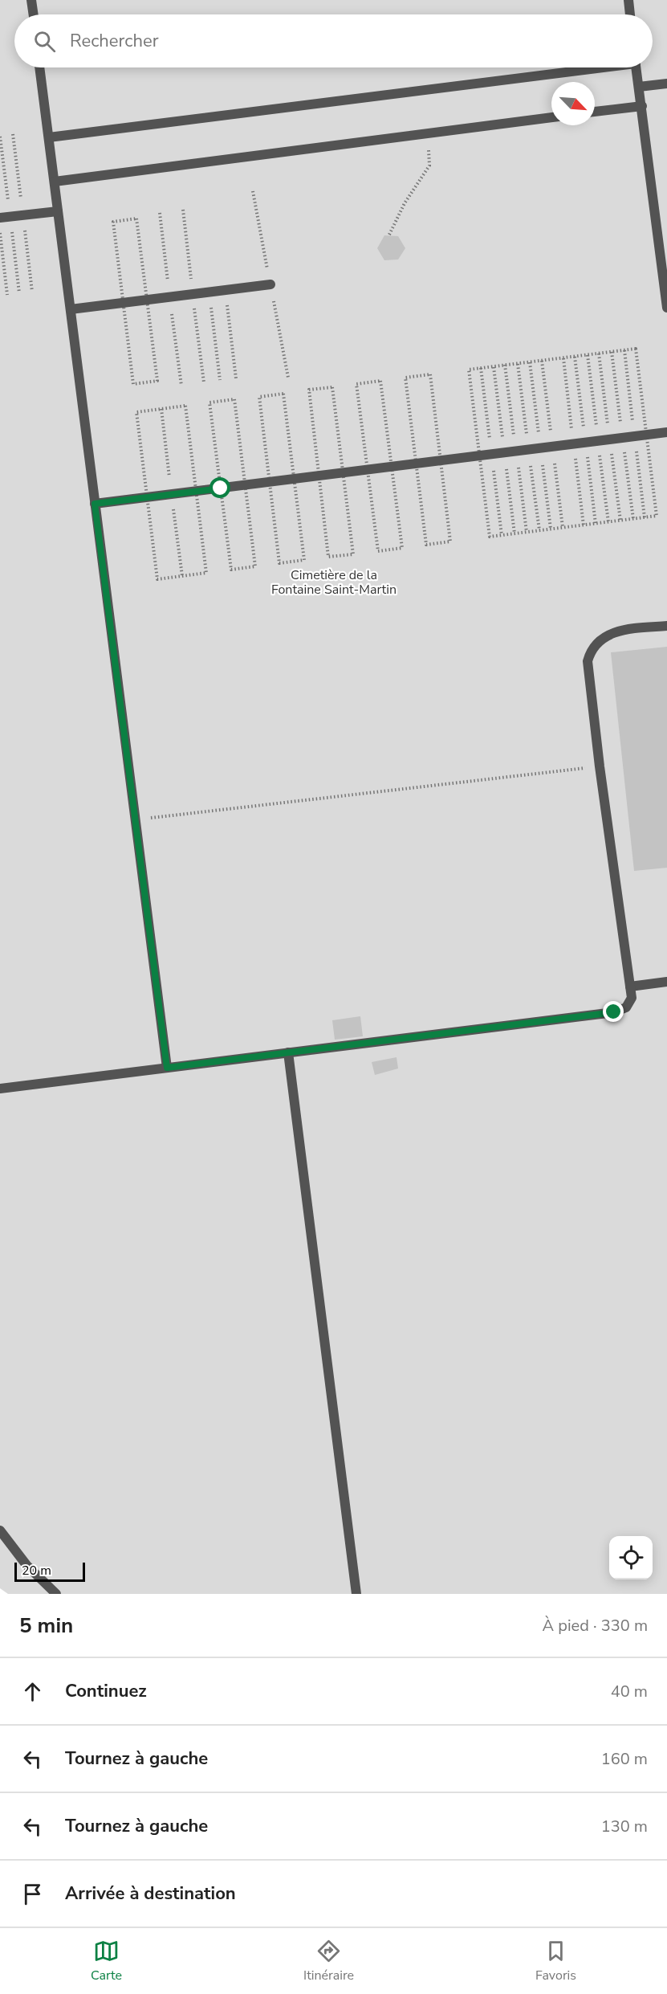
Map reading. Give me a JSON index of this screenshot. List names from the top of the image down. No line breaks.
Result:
{"parks":["Cimetière de la Fontaine Saint-Martin"],"scale_bar":"20 m","north":"bottom right","page":{"search":"Rechercher","scale":"20 m","heading":["5 min","À pied · 330 m"],"list":[["Continuez","40 m"],["Tournez à gauche","160 m"],["Tournez à gauche","130 m"],"Arrivée à destination"],"nav":["Carte","Itinéraire","Favoris"]}}
